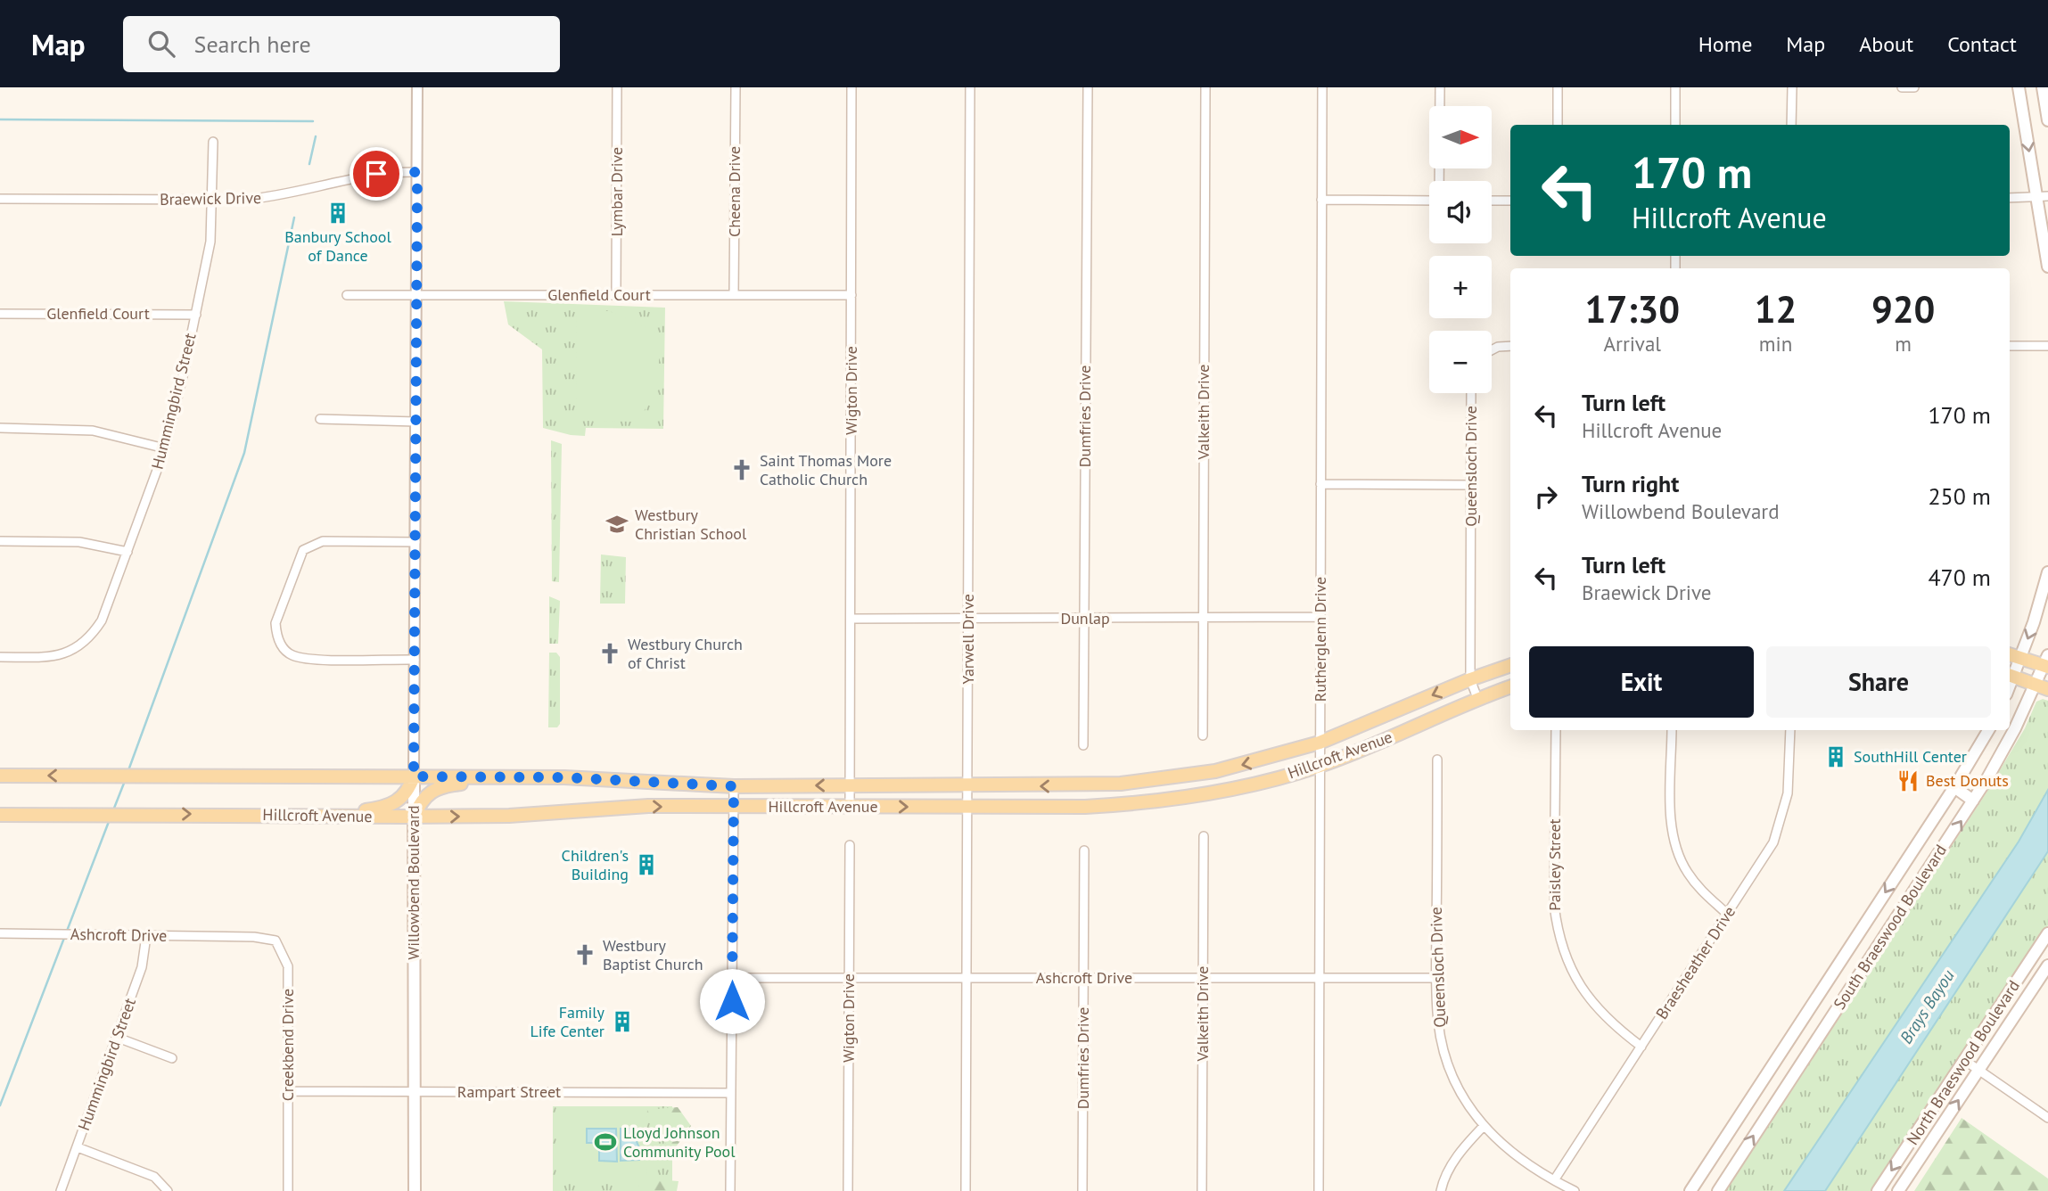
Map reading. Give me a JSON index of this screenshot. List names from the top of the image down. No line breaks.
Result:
{"streets":{"main road":["Hillcroft Avenue","Willowbend Boulevard","South Braeswood Boulevard","North Braeswood Boulevard"],"street":["Lymbar Drive","Cheena Drive","Braewick Drive","Glenfield Court","Wigton Drive","Hummingbird Street","Valkeith Drive","Dumfries Drive","Queensloch Drive","Dunlap","Yarwell Drive","Rutherglenn Drive","Paisley Street","Ashcroft Drive","Braesheather Drive","Creekbend Drive","Rampart Street"]},"crossings":[["Lymbar Drive","Glenfield Court"],["Cheena Drive","Glenfield Court"],["Braewick Drive","Hummingbird Street"],["Braewick Drive","Willowbend Boulevard"],["Glenfield Court","Wigton Drive"],["Glenfield Court","Hummingbird Street"],["Glenfield Court","Willowbend Boulevard"],["Wigton Drive","Dunlap"],["Wigton Drive","Hillcroft Avenue"],["Wigton Drive","Ashcroft Drive"],["Hummingbird Street","Ashcroft Drive"],["Valkeith Drive","Dunlap"],["Valkeith Drive","Ashcroft Drive"],["Dumfries Drive","Dunlap"],["Dumfries Drive","Ashcroft Drive"],["Queensloch Drive","Hillcroft Avenue"],["Queensloch Drive","Ashcroft Drive"],["Queensloch Drive","Braesheather Drive"],["Dunlap","Yarwell Drive"],["Dunlap","Rutherglenn Drive"],["Yarwell Drive","Hillcroft Avenue"],["Yarwell Drive","Ashcroft Drive"],["Rutherglenn Drive","Hillcroft Avenue"],["Rutherglenn Drive","Ashcroft Drive"],["Hillcroft Avenue","Willowbend Boulevard"],["Paisley Street","Braesheather Drive"],["Willowbend Boulevard","Rampart Street"],["Ashcroft Drive","Creekbend Drive"],["Creekbend Drive","Rampart Street"]],"water":["Brays Bayou"],"places":{"building":["Banbury School of Dance","SouthHill Center","Children's Building","Family Life Center"],"church":["Saint Thomas More Catholic Church","Westbury Church of Christ","Westbury Baptist Church"],"school or university":["Westbury Christian School"],"restaurant":["Best Donuts"],"sports":["Lloyd Johnson Community Pool"]},"north":"right","page":{"header":"Map","search":"Search here","nav":["Home","Map","About","Contact"],"map_buttons":["+","−"],"turn":["170 m","Hillcroft Avenue"],"eta":["17:30","Arrival","12","min","920","m"],"list":[{"name":"Turn left","note":"Hillcroft Avenue","value":"170 m"},{"name":"Turn right","note":"Willowbend Boulevard","value":"250 m"},{"name":"Turn left","note":"Braewick Drive","value":"470 m"}],"buttons":["Exit","Share"]}}
